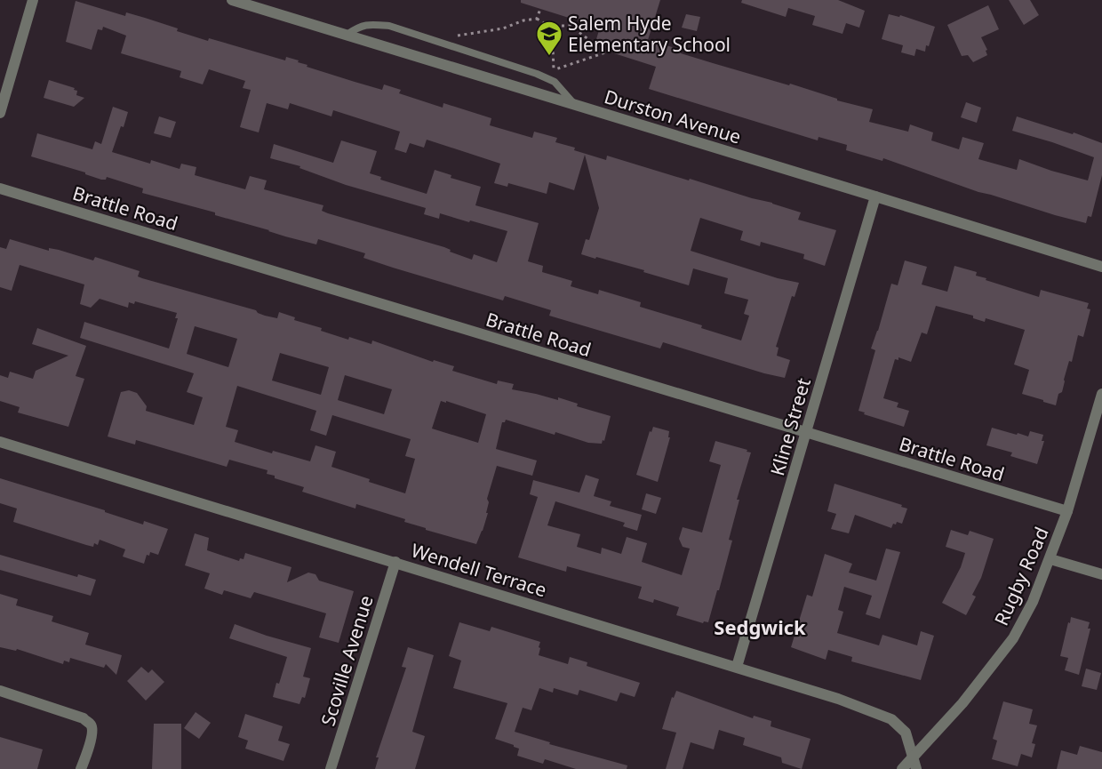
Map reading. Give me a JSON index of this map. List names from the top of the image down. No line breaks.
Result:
{"streets":{"street":["Durston Avenue","Brattle Road","Kline Street","Wendell Terrace","Rugby Road","Scoville Avenue"]},"crossings":[["Durston Avenue","Kline Street"],["Brattle Road","Kline Street"],["Brattle Road","Rugby Road"],["Kline Street","Wendell Terrace"],["Wendell Terrace","Rugby Road"],["Wendell Terrace","Scoville Avenue"]],"districts":["Sedgwick"],"places":{"school or university":["Salem Hyde Elementary School"]}}
